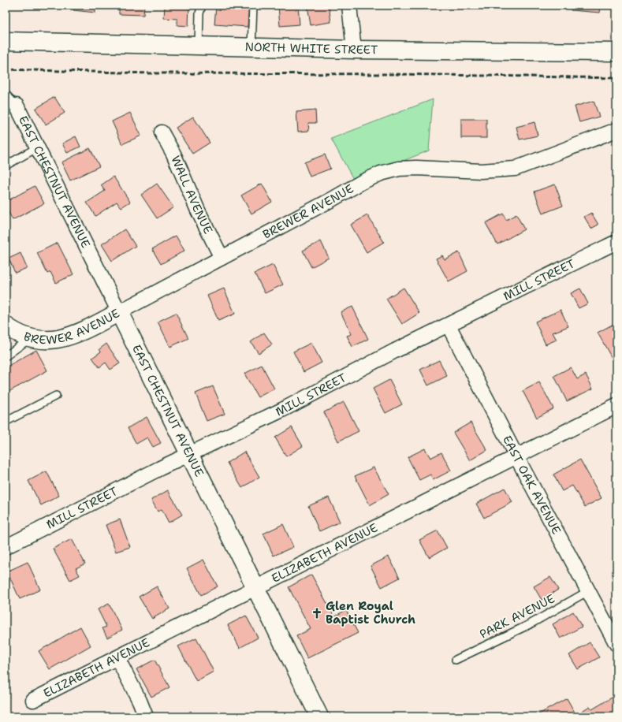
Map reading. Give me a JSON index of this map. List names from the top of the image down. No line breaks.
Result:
{"streets":{"main road":["NORTH WHITE STREET","EAST CHESTNUT AVENUE","BREWER AVENUE"],"street":["WALL AVENUE","MILL STREET","EAST OAK AVENUE","ELIZABETH AVENUE"],"lane":["PARK AVENUE"]},"crossings":[["EAST CHESTNUT AVENUE","BREWER AVENUE"],["EAST CHESTNUT AVENUE","MILL STREET"],["EAST CHESTNUT AVENUE","ELIZABETH AVENUE"],["WALL AVENUE","BREWER AVENUE"],["MILL STREET","EAST OAK AVENUE"],["EAST OAK AVENUE","ELIZABETH AVENUE"],["EAST OAK AVENUE","PARK AVENUE"]],"places":{"church":["Glen Royal Baptist Church"]}}
